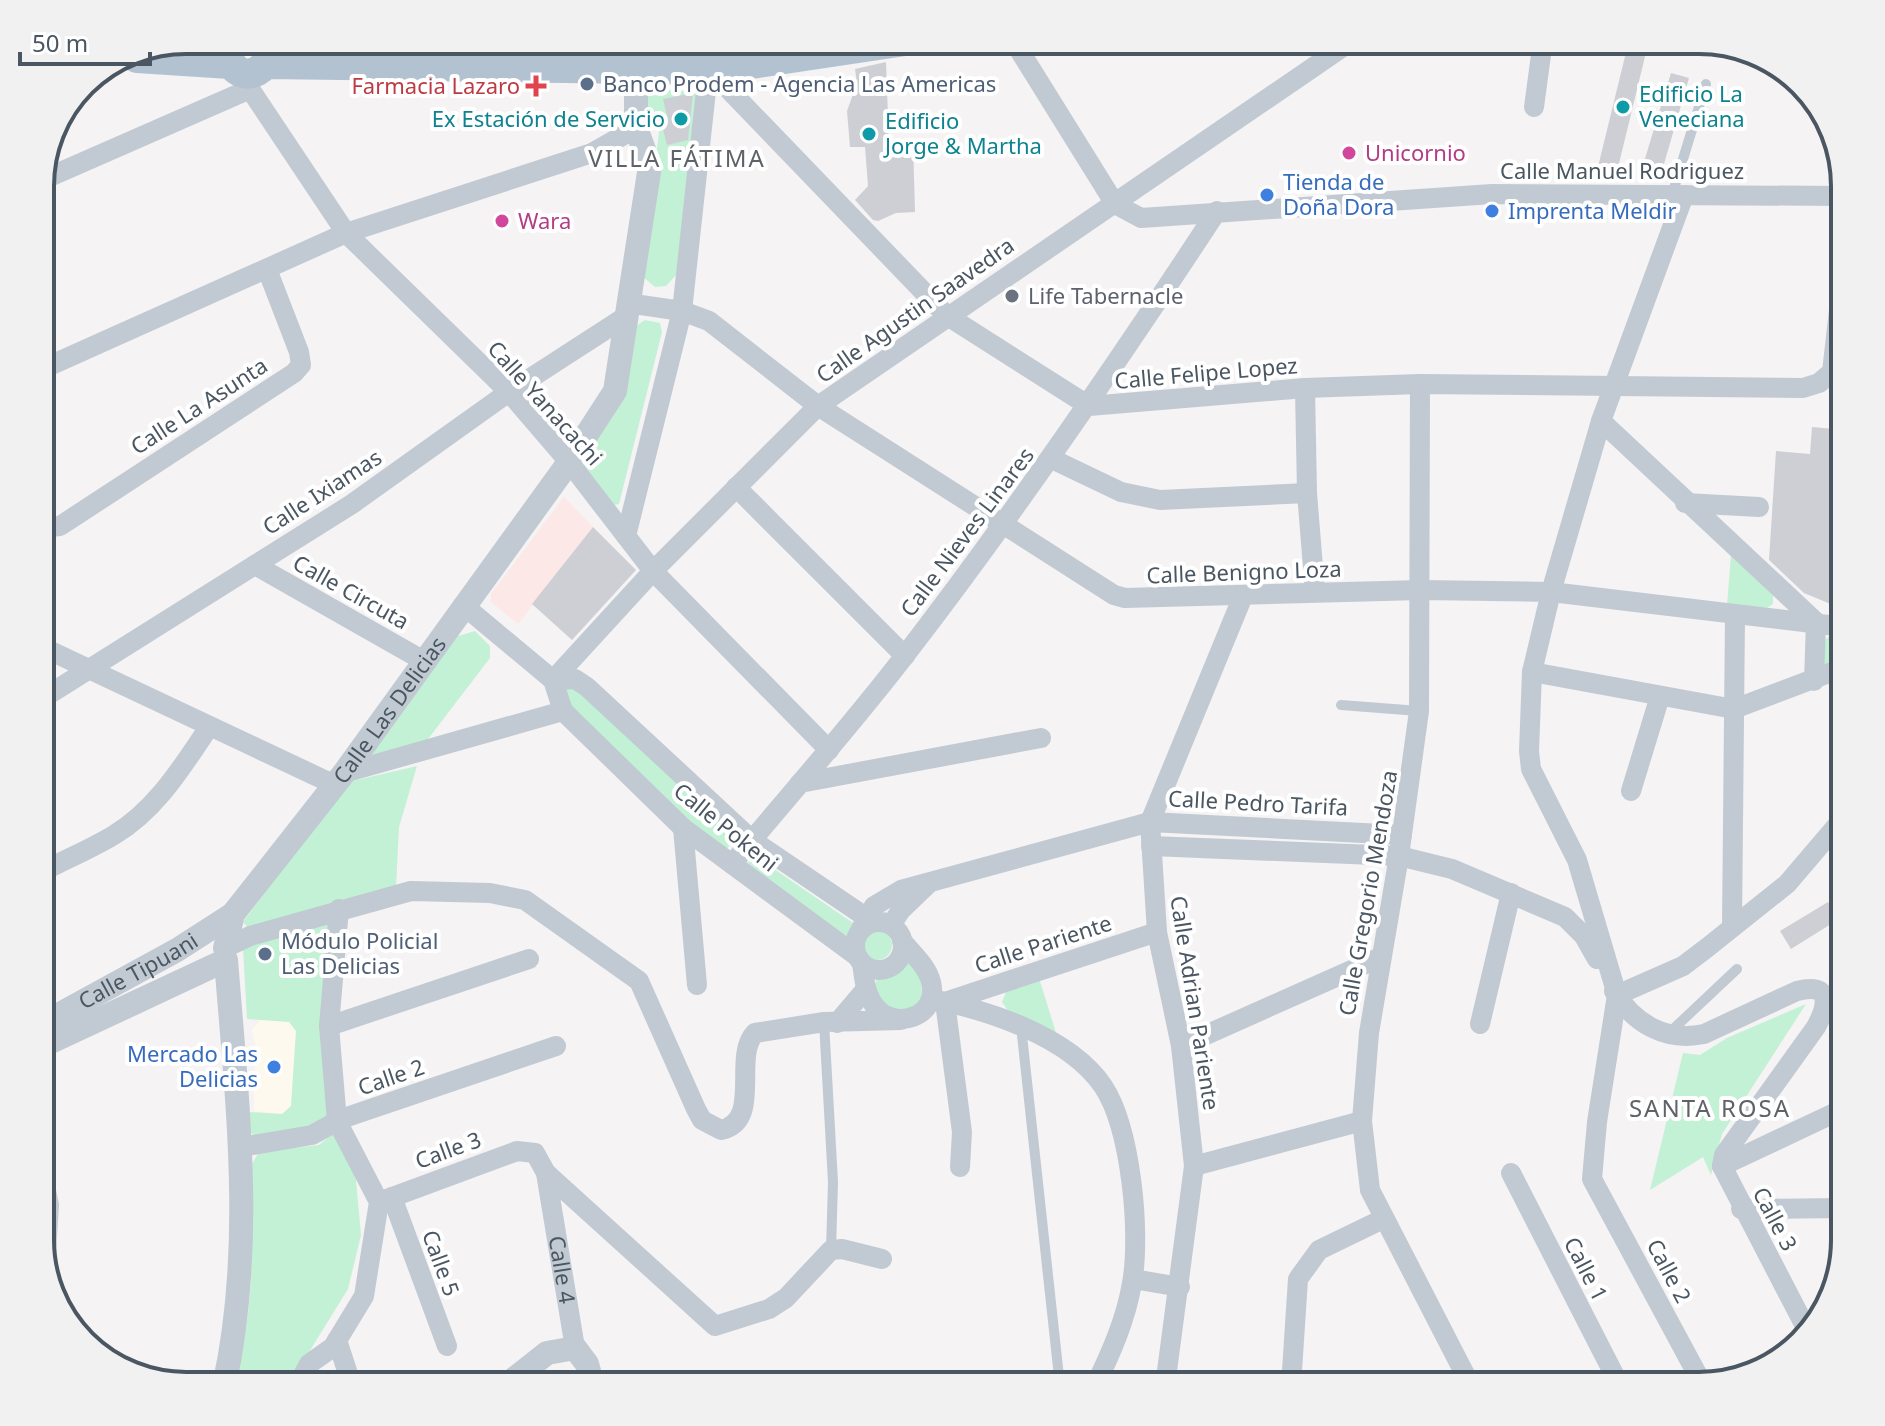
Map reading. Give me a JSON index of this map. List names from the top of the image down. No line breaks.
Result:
{"streets":{"street":["Calle Manuel Rodriguez","Calle Agustin Saavedra","Calle Felipe Lopez","Calle Yanacachi","Calle La Asunta","Calle Ixiamas","Calle Nieves Linares","Calle Benigno Loza","Calle Circuta","Calle Las Delicias","Calle Pedro Tarifa","Calle Pokeni","Calle Gregorio Mendoza","Calle Pariente","Calle Tipuani","Calle Adrian Pariente","Calle 2","Calle 3","Calle 5","Calle 1","Calle 4"]},"crossings":[["Calle Manuel Rodriguez","Calle Agustin Saavedra"],["Calle Manuel Rodriguez","Calle Nieves Linares"],["Calle Agustin Saavedra","Calle Felipe Lopez"],["Calle Agustin Saavedra","Calle Yanacachi"],["Calle Agustin Saavedra","Calle Benigno Loza"],["Calle Agustin Saavedra","Calle Pokeni"],["Calle Felipe Lopez","Calle Nieves Linares"],["Calle Felipe Lopez","Calle Gregorio Mendoza"],["Calle Yanacachi","Calle Ixiamas"],["Calle Yanacachi","Calle Nieves Linares"],["Calle Yanacachi","Calle Las Delicias"],["Calle Ixiamas","Calle Circuta"],["Calle Ixiamas","Calle Las Delicias"],["Calle Nieves Linares","Calle Benigno Loza"],["Calle Nieves Linares","Calle Pokeni"],["Calle Benigno Loza","Calle Gregorio Mendoza"],["Calle Benigno Loza","Calle Adrian Pariente"],["Calle Circuta","Calle Las Delicias"],["Calle Las Delicias","Calle Pokeni"],["Calle Las Delicias","Calle Tipuani"],["Calle Las Delicias","Calle 2"],["Calle Pedro Tarifa","Calle Pokeni"],["Calle Pedro Tarifa","Calle Gregorio Mendoza"],["Calle Pedro Tarifa","Calle Adrian Pariente"],["Calle Pedro Tarifa","Calle 2"],["Calle Pokeni","Calle Pariente"],["Calle Pariente","Calle Adrian Pariente"],["Calle 2","Calle 5"],["Calle 3","Calle 5"],["Calle 3","Calle 4"]],"districts":["VILLA FÁTIMA","SANTA ROSA"],"places":{"other":["Banco Prodem - Agencia Las Americas","Edificio La Veneciana","Ex Estación de Servicio","Edificio Jorge & Martha","Unicornio","Tienda de Doña Dora","Imprenta Meldir","Wara","Life Tabernacle","Módulo Policial Las Delicias","Mercado Las Delicias"],"health":["Farmacia Lazaro"]},"scale_bar":"50 m"}
